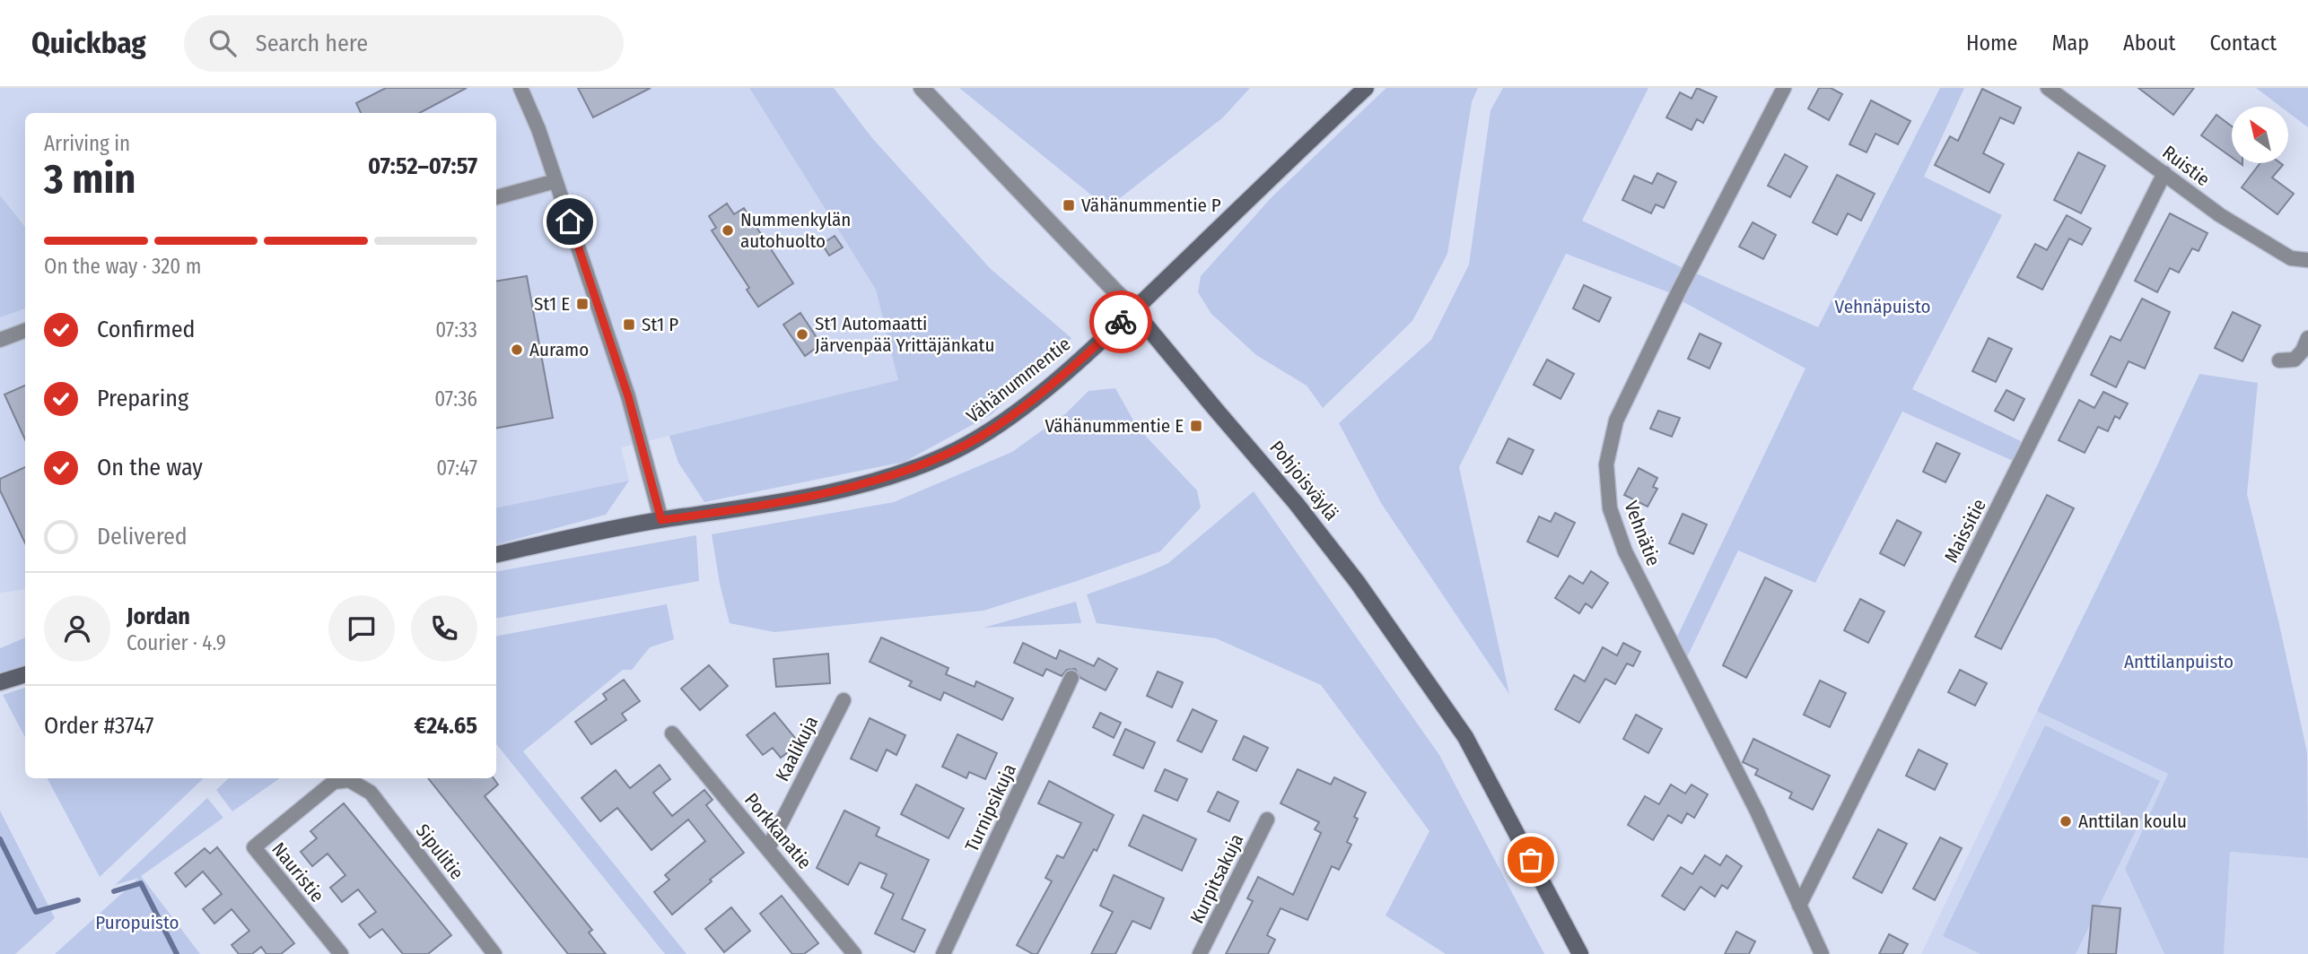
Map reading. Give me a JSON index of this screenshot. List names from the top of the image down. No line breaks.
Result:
{"streets":{"main road":["Vähänummentie","Pohjoisväylä"],"street":["Ruistie","Maissitie","Vehnätie","Kaalikuja","Turnipsikuja","Porkkanatie","Sipulitie","Nauristie","Kurpitsakuja"]},"crossings":[["Ruistie","Maissitie"],["Vähänummentie","Pohjoisväylä"],["Maissitie","Vehnätie"],["Kaalikuja","Porkkanatie"],["Sipulitie","Nauristie"]],"parks":["Vehnäpuisto","Anttilanpuisto","Puropuisto"],"places":{"transit":["Vähänummentie P","St1 E","St1 P","Vähänummentie E"],"other":["Nummenkylän autohuolto","St1 Automaatti Järvenpää Yrittäjänkatu","Auramo","Anttilan koulu"]},"north":"top left","page":{"header":"Quickbag","search":"Search here","nav":["Home","Map","About","Contact"],"heading":["3 min","Arriving in","07:52–07:57"],"panel":["Jordan","Courier · 4.9","Order #3747","€24.65"],"bar":"On the way · 320 m","list":[["Confirmed","07:33"],["Preparing","07:36"],["On the way","07:47"],"Delivered"]}}
